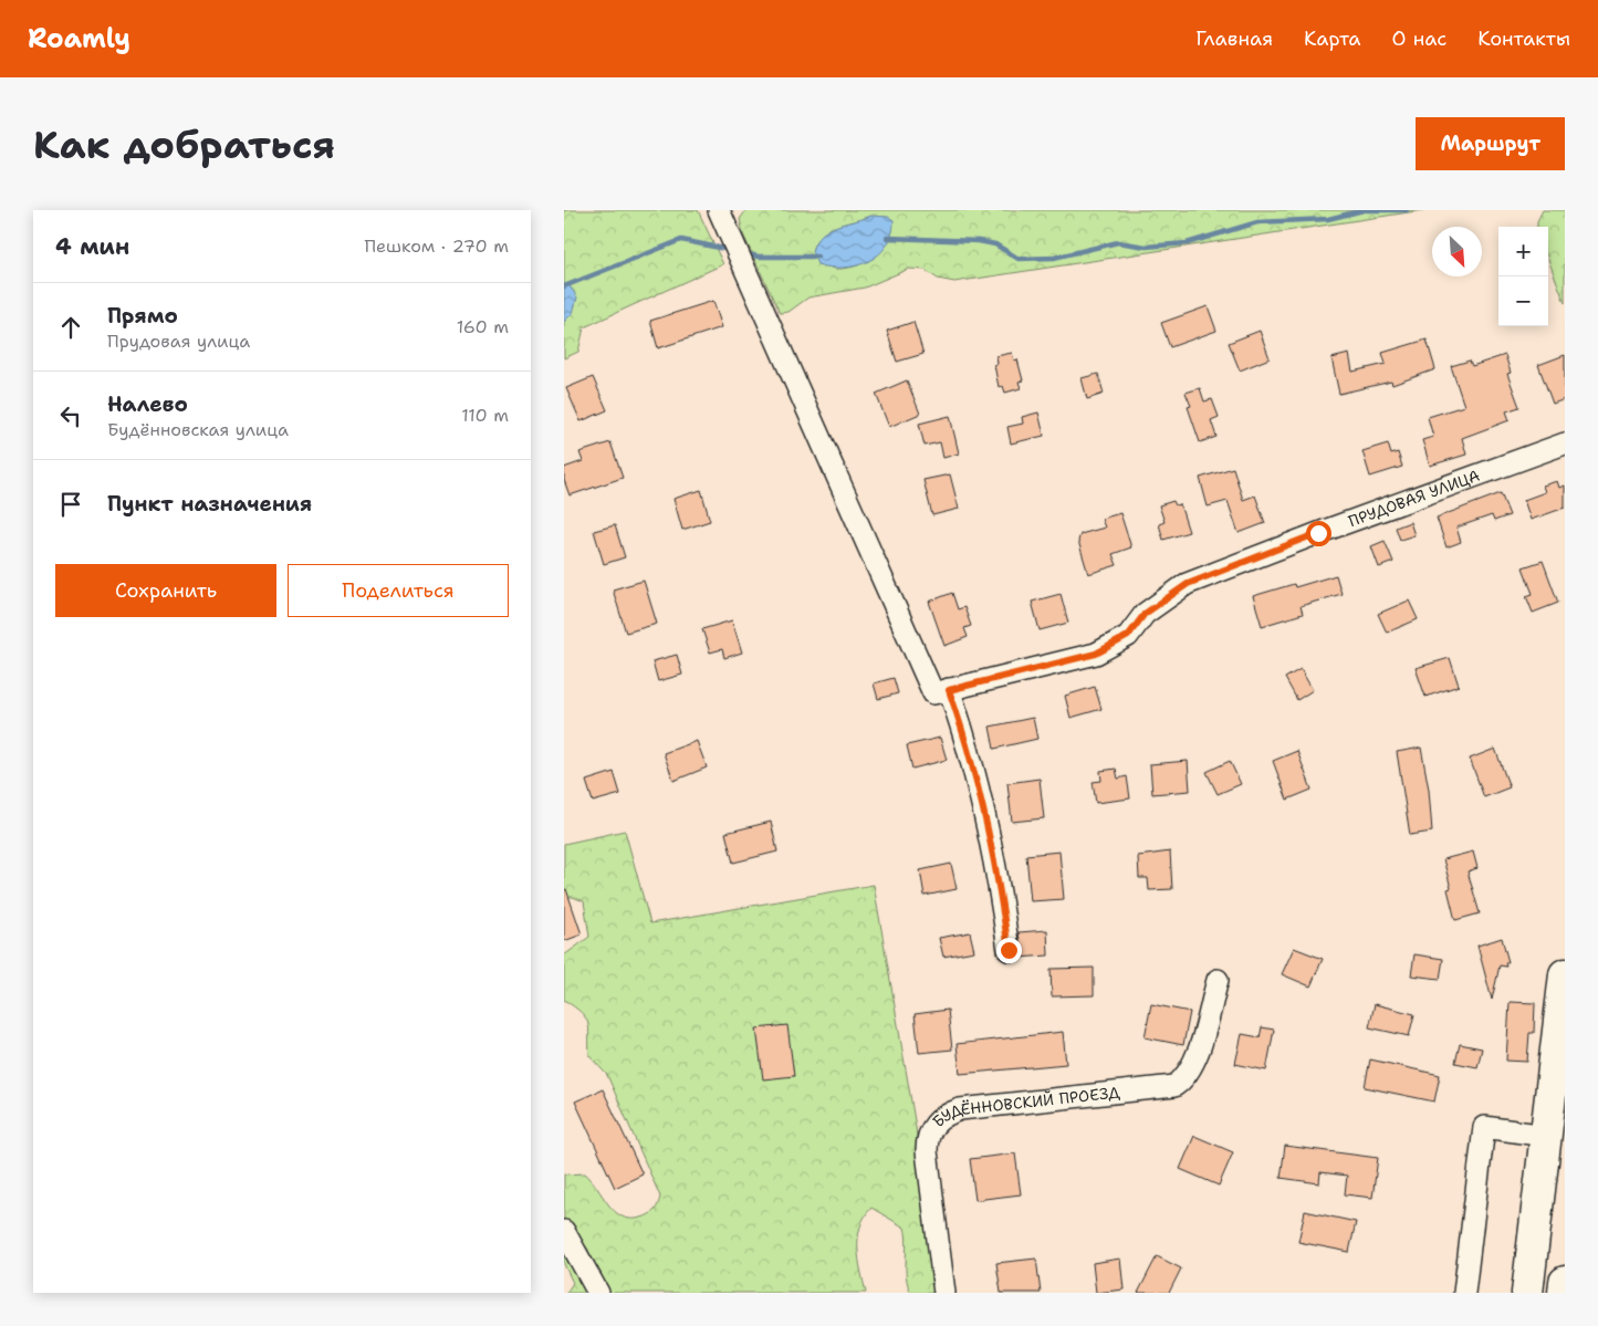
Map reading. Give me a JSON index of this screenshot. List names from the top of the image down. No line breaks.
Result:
{"streets":{"street":["ПРУДОВАЯ УЛИЦА","БУДЁННОВСКИЙ ПРОЕЗД"]},"north":"bottom right","page":{"header":"Roamly","nav":["Главная","Карта","О нас","Контакты"],"buttons":["Маршрут",["Сохранить","Поделиться"]],"title":"Как добраться","heading":["4 мин","Пешком · 270 m"],"map_buttons":["+","−"],"list":[["Прямо","Прудовая улица","160 m"],["Налево","Будённовская улица","110 m"],"Пункт назначения"]}}
